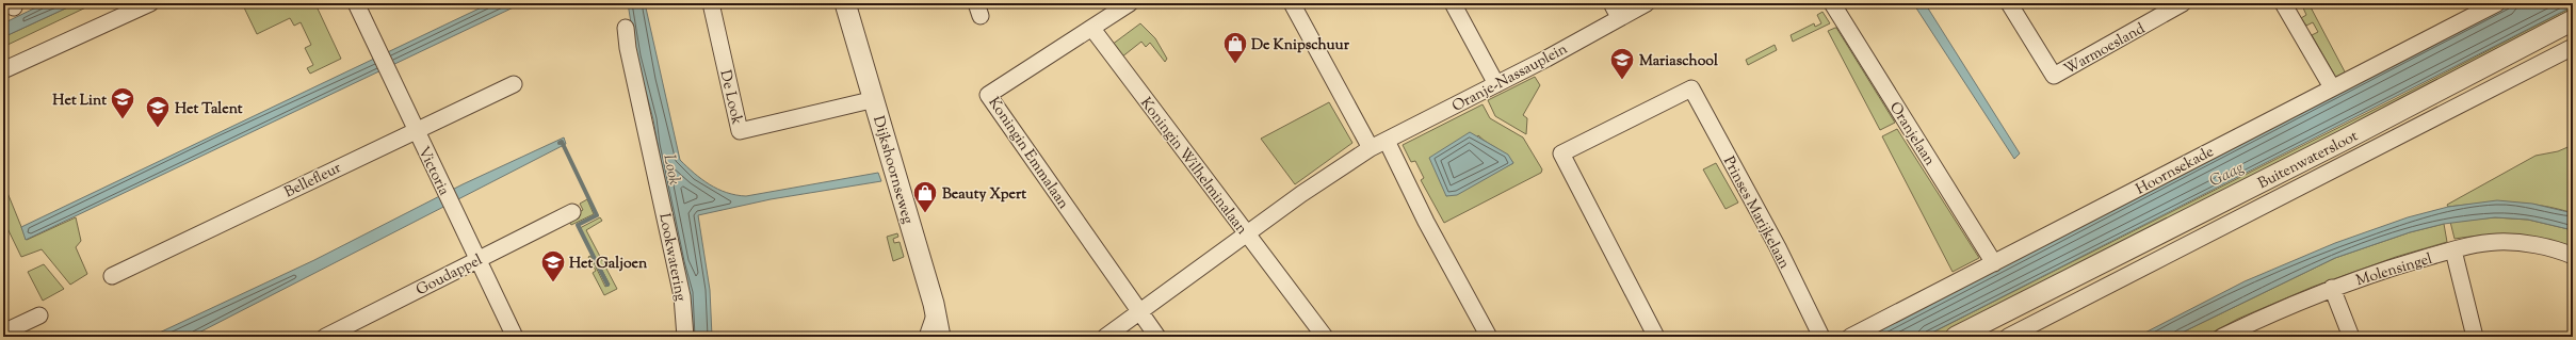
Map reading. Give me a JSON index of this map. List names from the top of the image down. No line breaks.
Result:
{"streets":{"street":["Warmoesland","Oranje-Nassauplein","De Look","Oranjelaan","Koningin Emmalaan","Buitenwatersloot","Koningin Wilhelminalaan","Dijkshoornseweg","Hoornsekade","Victoria","Bellefleur","Prinses Marijkelaan","Lookwatering","Molensingel","Goudappel"]},"crossings":[["Oranje-Nassauplein","Koningin Emmalaan"],["Oranje-Nassauplein","Koningin Wilhelminalaan"],["De Look","Dijkshoornseweg"],["Oranjelaan","Hoornsekade"],["Koningin Emmalaan","Koningin Wilhelminalaan"],["Victoria","Bellefleur"],["Victoria","Goudappel"]],"water":["Look","Gaag"],"places":{"shop":["De Knipschuur","Beauty Xpert"],"school or university":["Mariaschool","Het Lint","Het Talent","Het Galjoen"]}}
